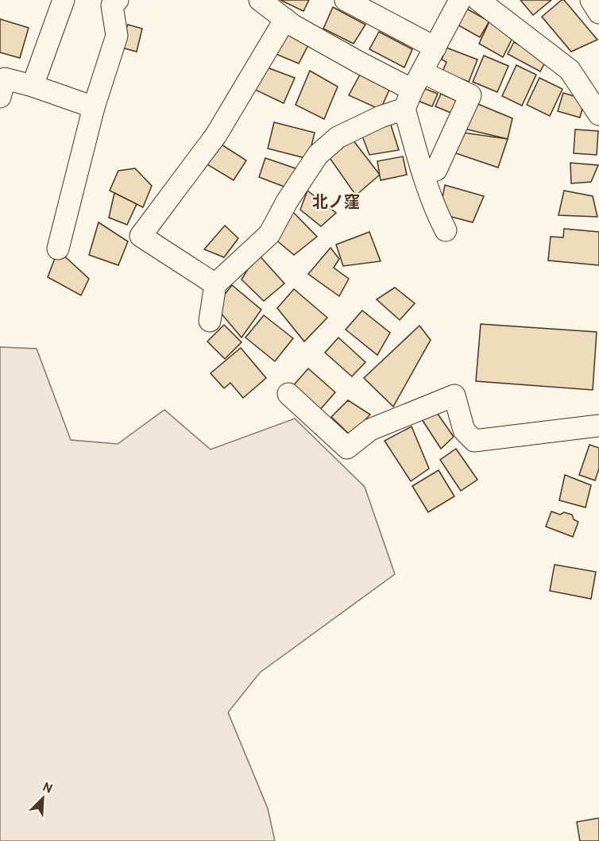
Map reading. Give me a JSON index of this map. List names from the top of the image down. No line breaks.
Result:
{"districts":["北ノ窪"],"north":"top right"}
